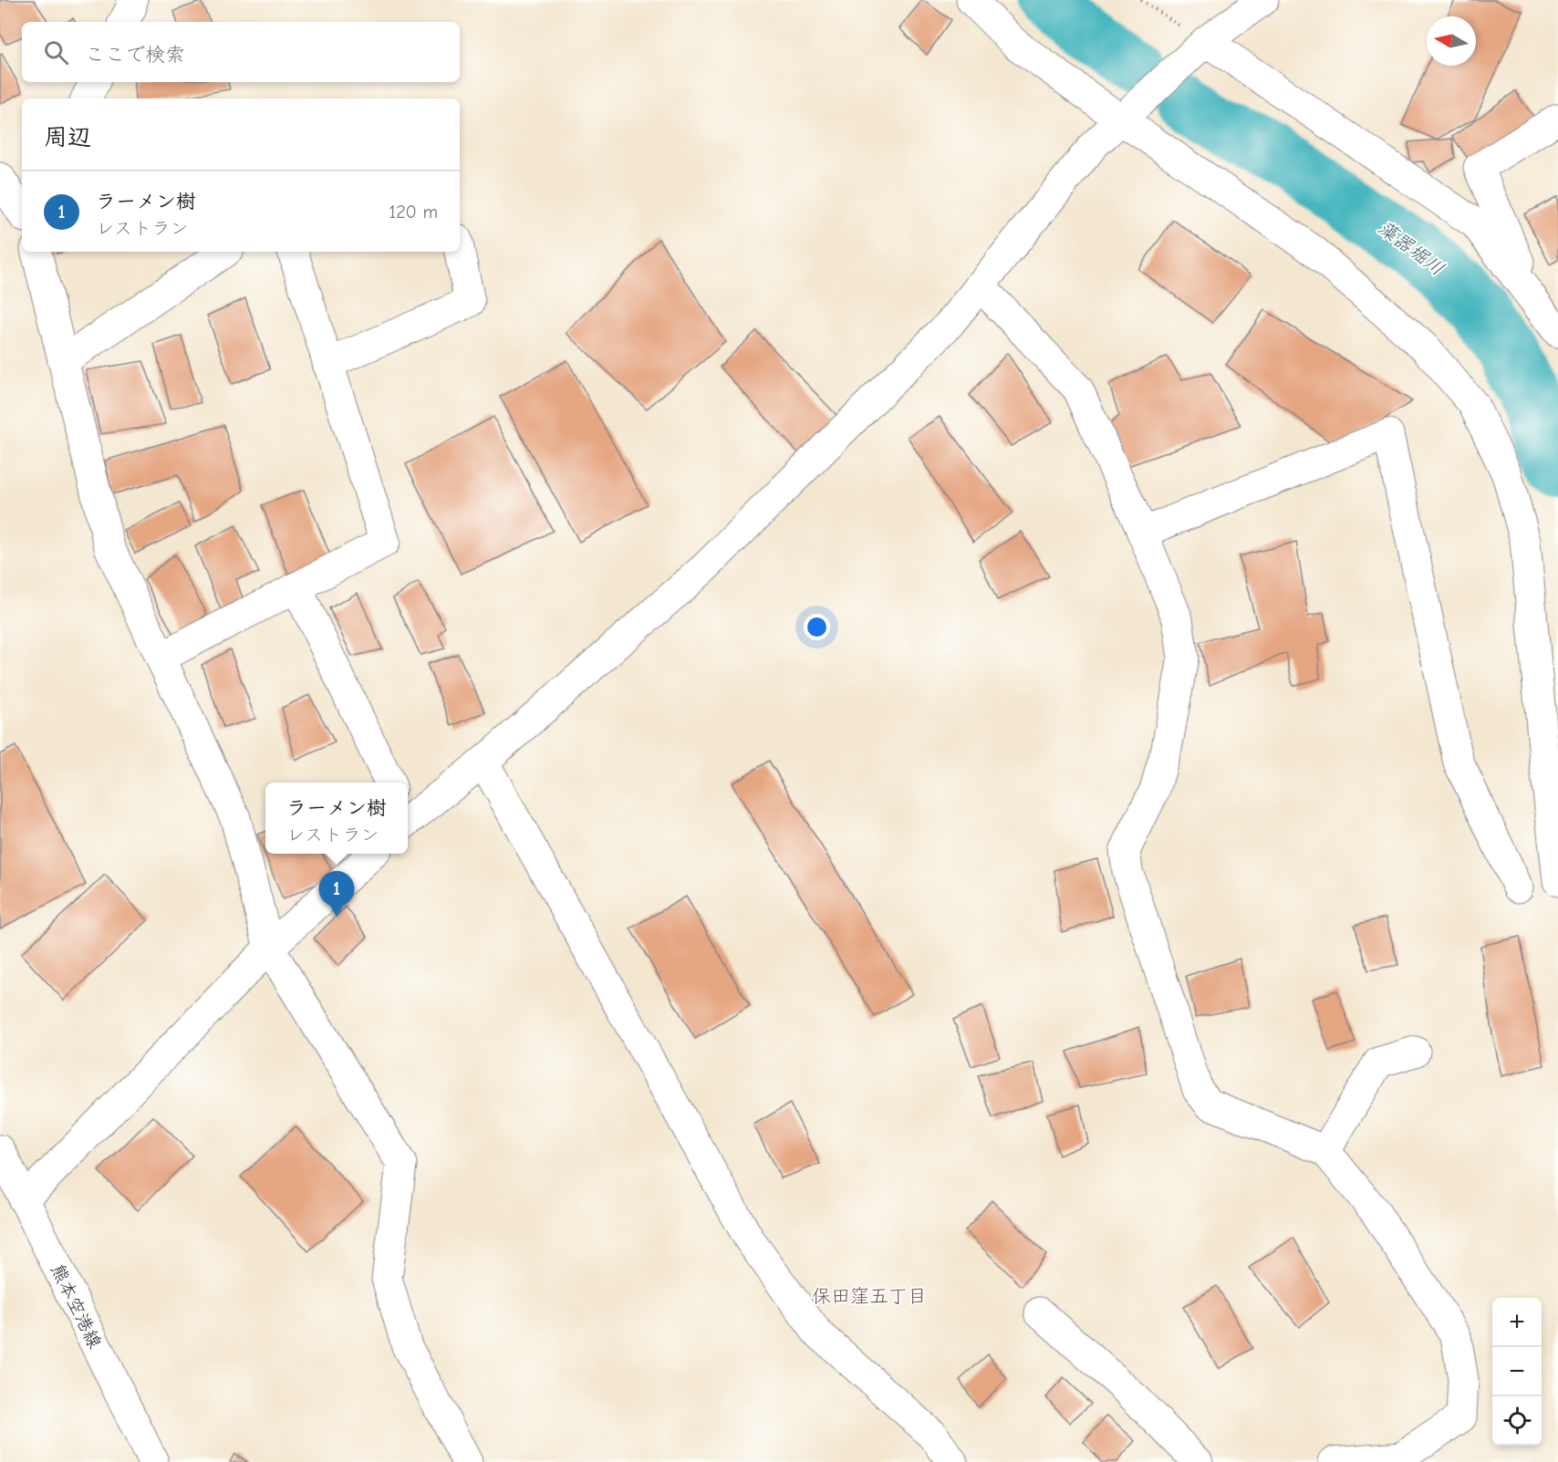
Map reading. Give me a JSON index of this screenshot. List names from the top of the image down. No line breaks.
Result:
{"streets":{"street":["熊本空港線"]},"districts":["保田窪五丁目"],"water":["藻器堀川"],"north":"left","page":{"search":"ここで検索","heading":"周辺","list":[{"mark":"1","name":"ラーメン樹","note":"レストラン","value":"120 m"}],"popup":["ラーメン樹","レストラン"],"pins":"1","map_buttons":["+","−"]}}
